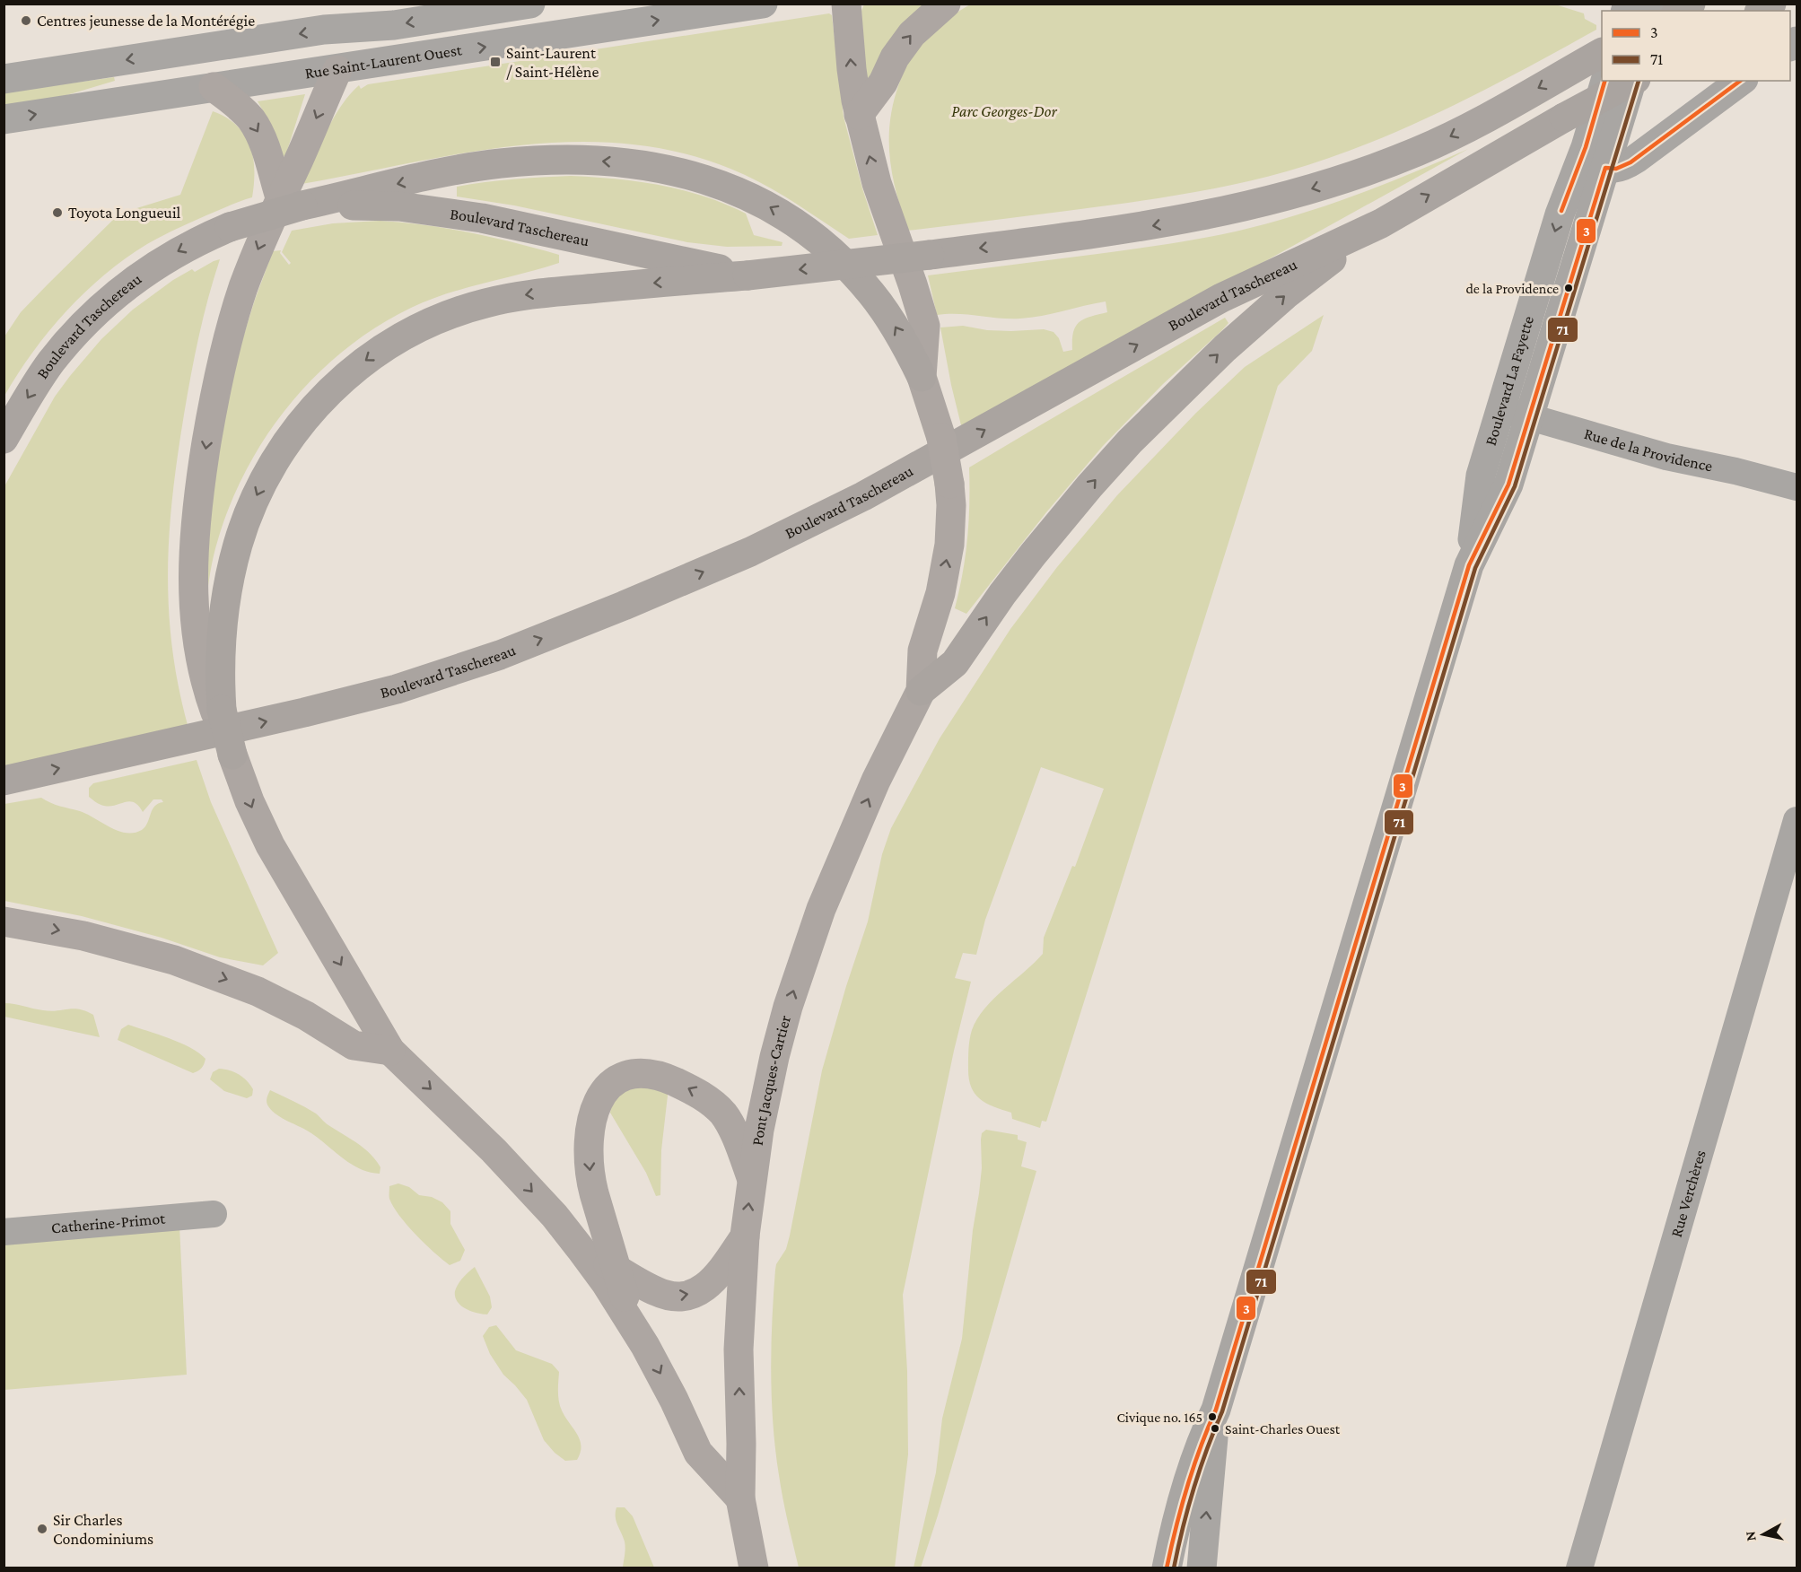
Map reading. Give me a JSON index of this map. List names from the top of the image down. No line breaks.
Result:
{"streets":{"highway":["Boulevard Taschereau"],"main road":["Pont Jacques-Cartier"],"street":["Rue Saint-Laurent Ouest","Boulevard La Fayette","Rue de la Providence","Rue Verchères","Catherine-Primot"]},"crossings":[["Boulevard Taschereau","Boulevard La Fayette"],["Boulevard La Fayette","Rue de la Providence"]],"one_way":["Pont Jacques-Cartier"],"parks":["Parc Georges-Dor"],"places":{"other":["Centres jeunesse de la Montérégie","Toyota Longueuil","de la Providence","Civique no. 165","Saint-Charles Ouest","Sir Charles Condominiums"],"transit":["Saint-Laurent / Saint-Hélène"]},"lines":["transit line 3","transit line 71"],"legend":["3","71"],"north":"left"}
